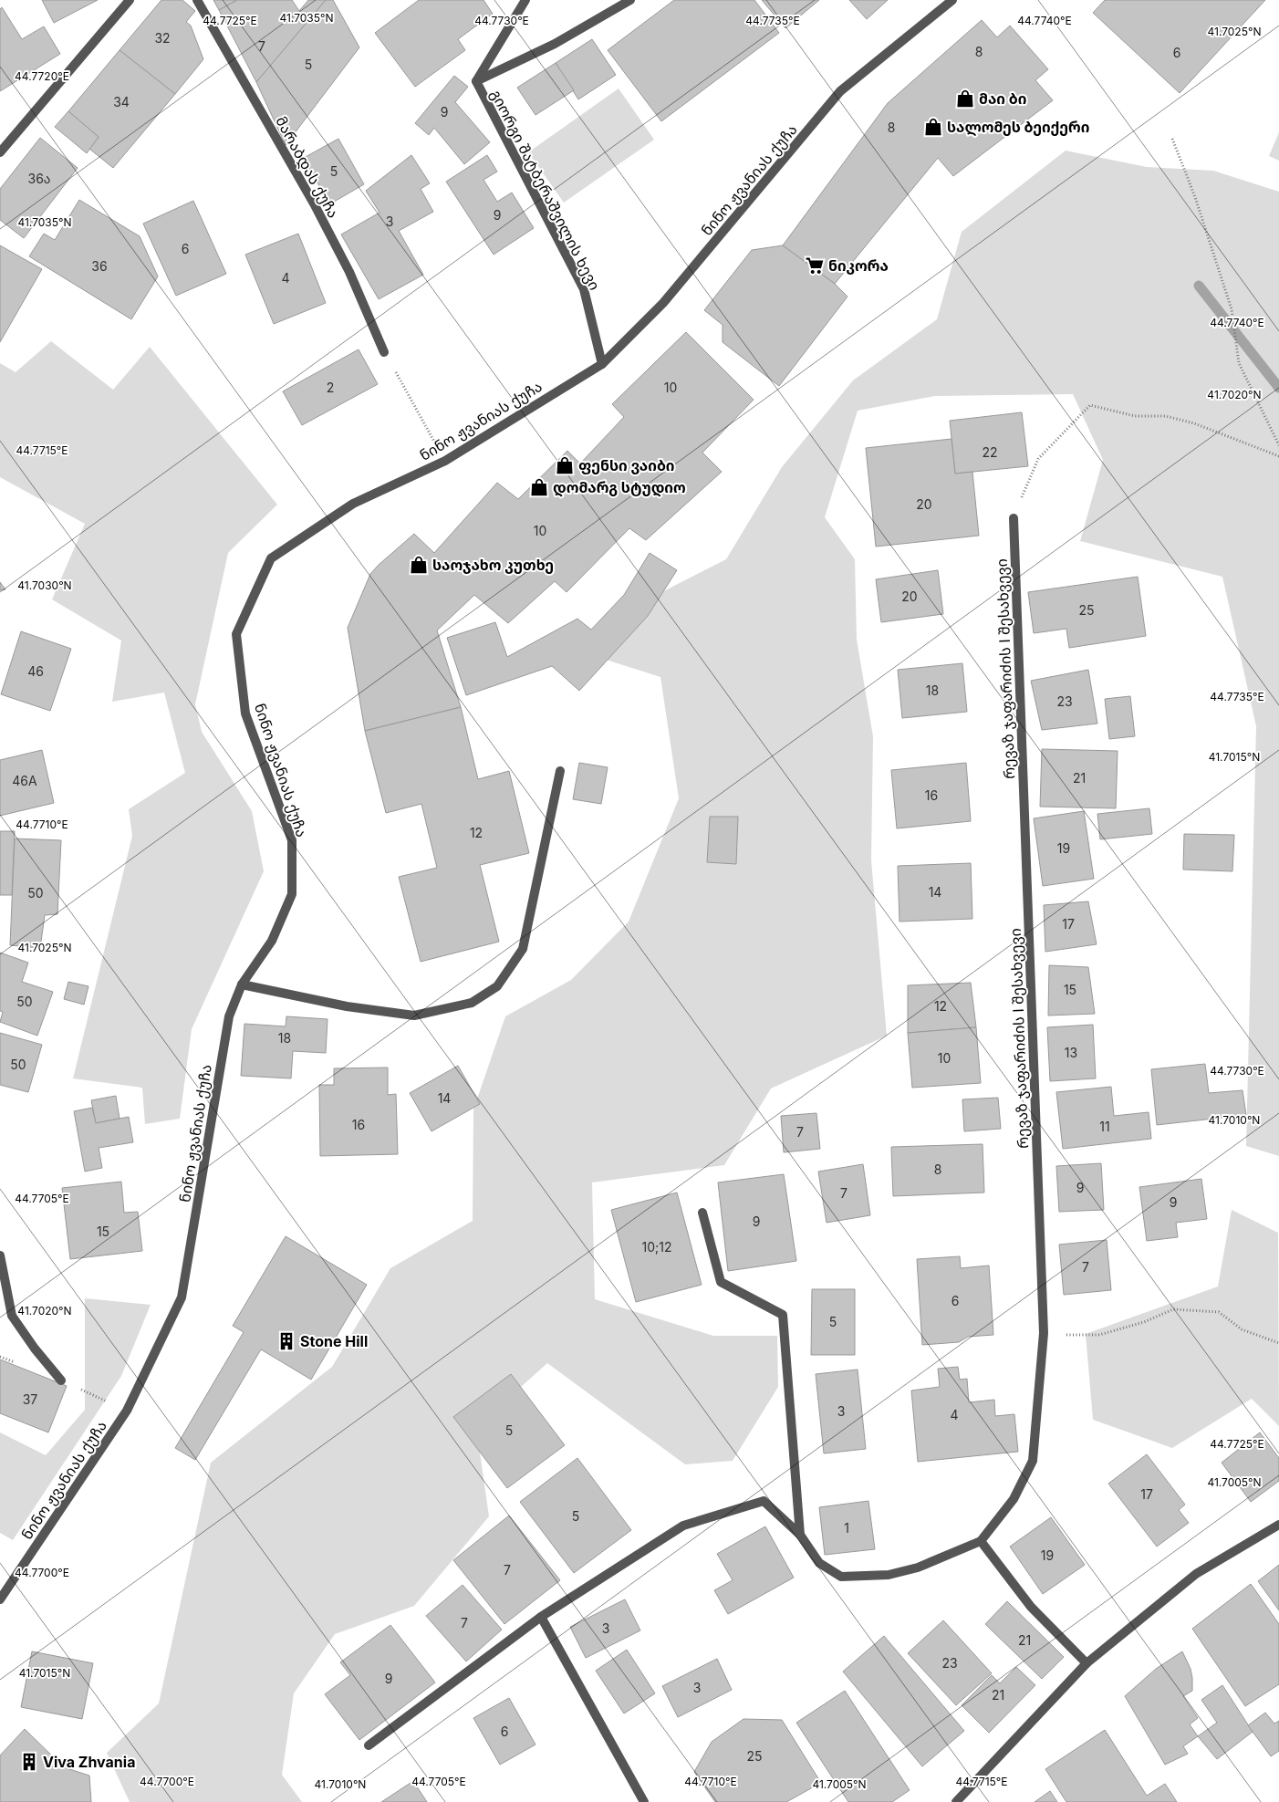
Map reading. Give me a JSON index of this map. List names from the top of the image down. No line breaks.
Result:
{"streets":{"street":["მარაბდას ქუჩა","ნინო ჟვანიას ქუჩა","გიორგი შატბერაშვილის ხევი","რევაზ ჯაფარიძის I შესახვევი"]},"crossings":[["ნინო ჟვანიას ქუჩა","გიორგი შატბერაშვილის ხევი"]],"places":{"shop":["მაი ბი","სალომეს ბეიქერი","ფენსი ვაიბი","დომარგ სტუდიო","საოჯახო კუთხე"],"supermarket":["ნიკორა"],"building":["Stone Hill","Viva Zhvania"]},"house_numbers":["32","7","8","6","5","34","9","8","5","36ა","9","3","6","36","4","2","10","22","20","10","20","25","46","18","23","21","46A","16","12","19","14","50","17","15","50","12","18","13","10","50","14","16","11","7","8","9","7","9","9","15","10;12","7","6","5","37","3","4","5","17","5","1","19","7","7","3","21","23","9","3","21","6","25"],"coordinates":["41.7035°N","44.7725°E","44.7730°E","44.7735°E","44.7740°E","41.7025°N","44.7720°E","41.7020°N","44.7715°E","41.7030°N","41.7015°N","44.7710°E","41.7010°N","44.7705°E","41.7005°N","44.7700°E"]}
